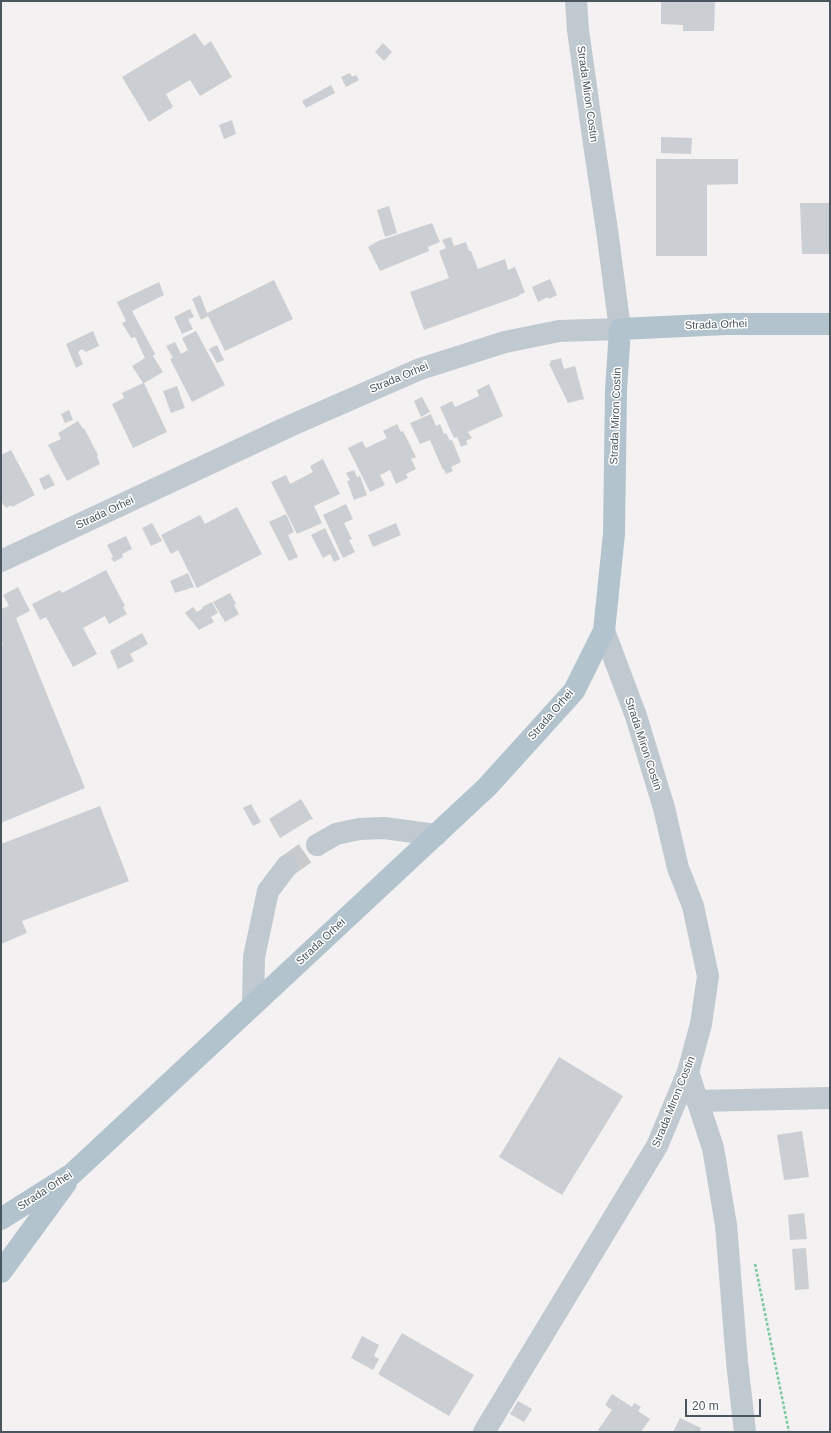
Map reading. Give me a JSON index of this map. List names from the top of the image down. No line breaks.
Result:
{"streets":{"main road":["Strada Miron Costin","Strada Orhei"]},"crossings":[["Strada Miron Costin","Strada Orhei"]],"scale_bar":"20 m"}
